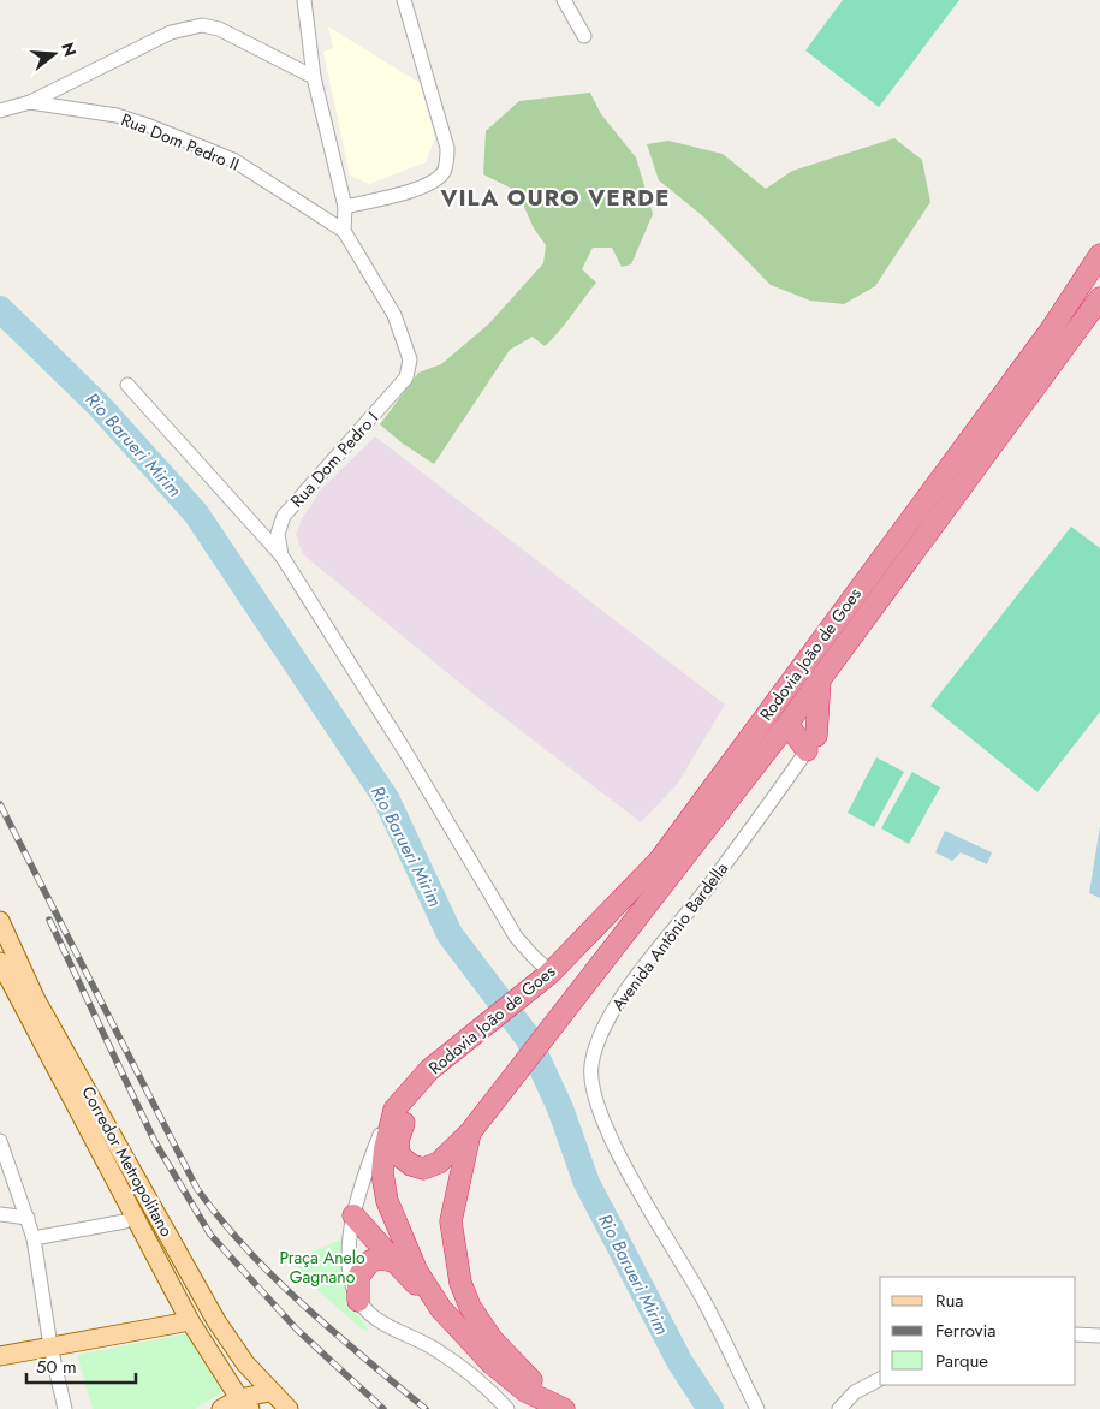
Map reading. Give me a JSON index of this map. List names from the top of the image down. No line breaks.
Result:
{"streets":{"highway":["Rodovia João de Goes"],"main road":["Corredor Metropolitano"],"street":["Rua Dom Pedro II","Rua Dom Pedro I","Avenida Antônio Bardella"]},"crossings":[["Rua Dom Pedro II","Rua Dom Pedro I"]],"districts":["VILA OURO VERDE"],"water":["Rio Barueri Mirim"],"parks":["Praça Anelo Gagnano"],"legend":["Rua","Ferrovia","Parque"],"scale_bar":"50 m","north":"right"}
